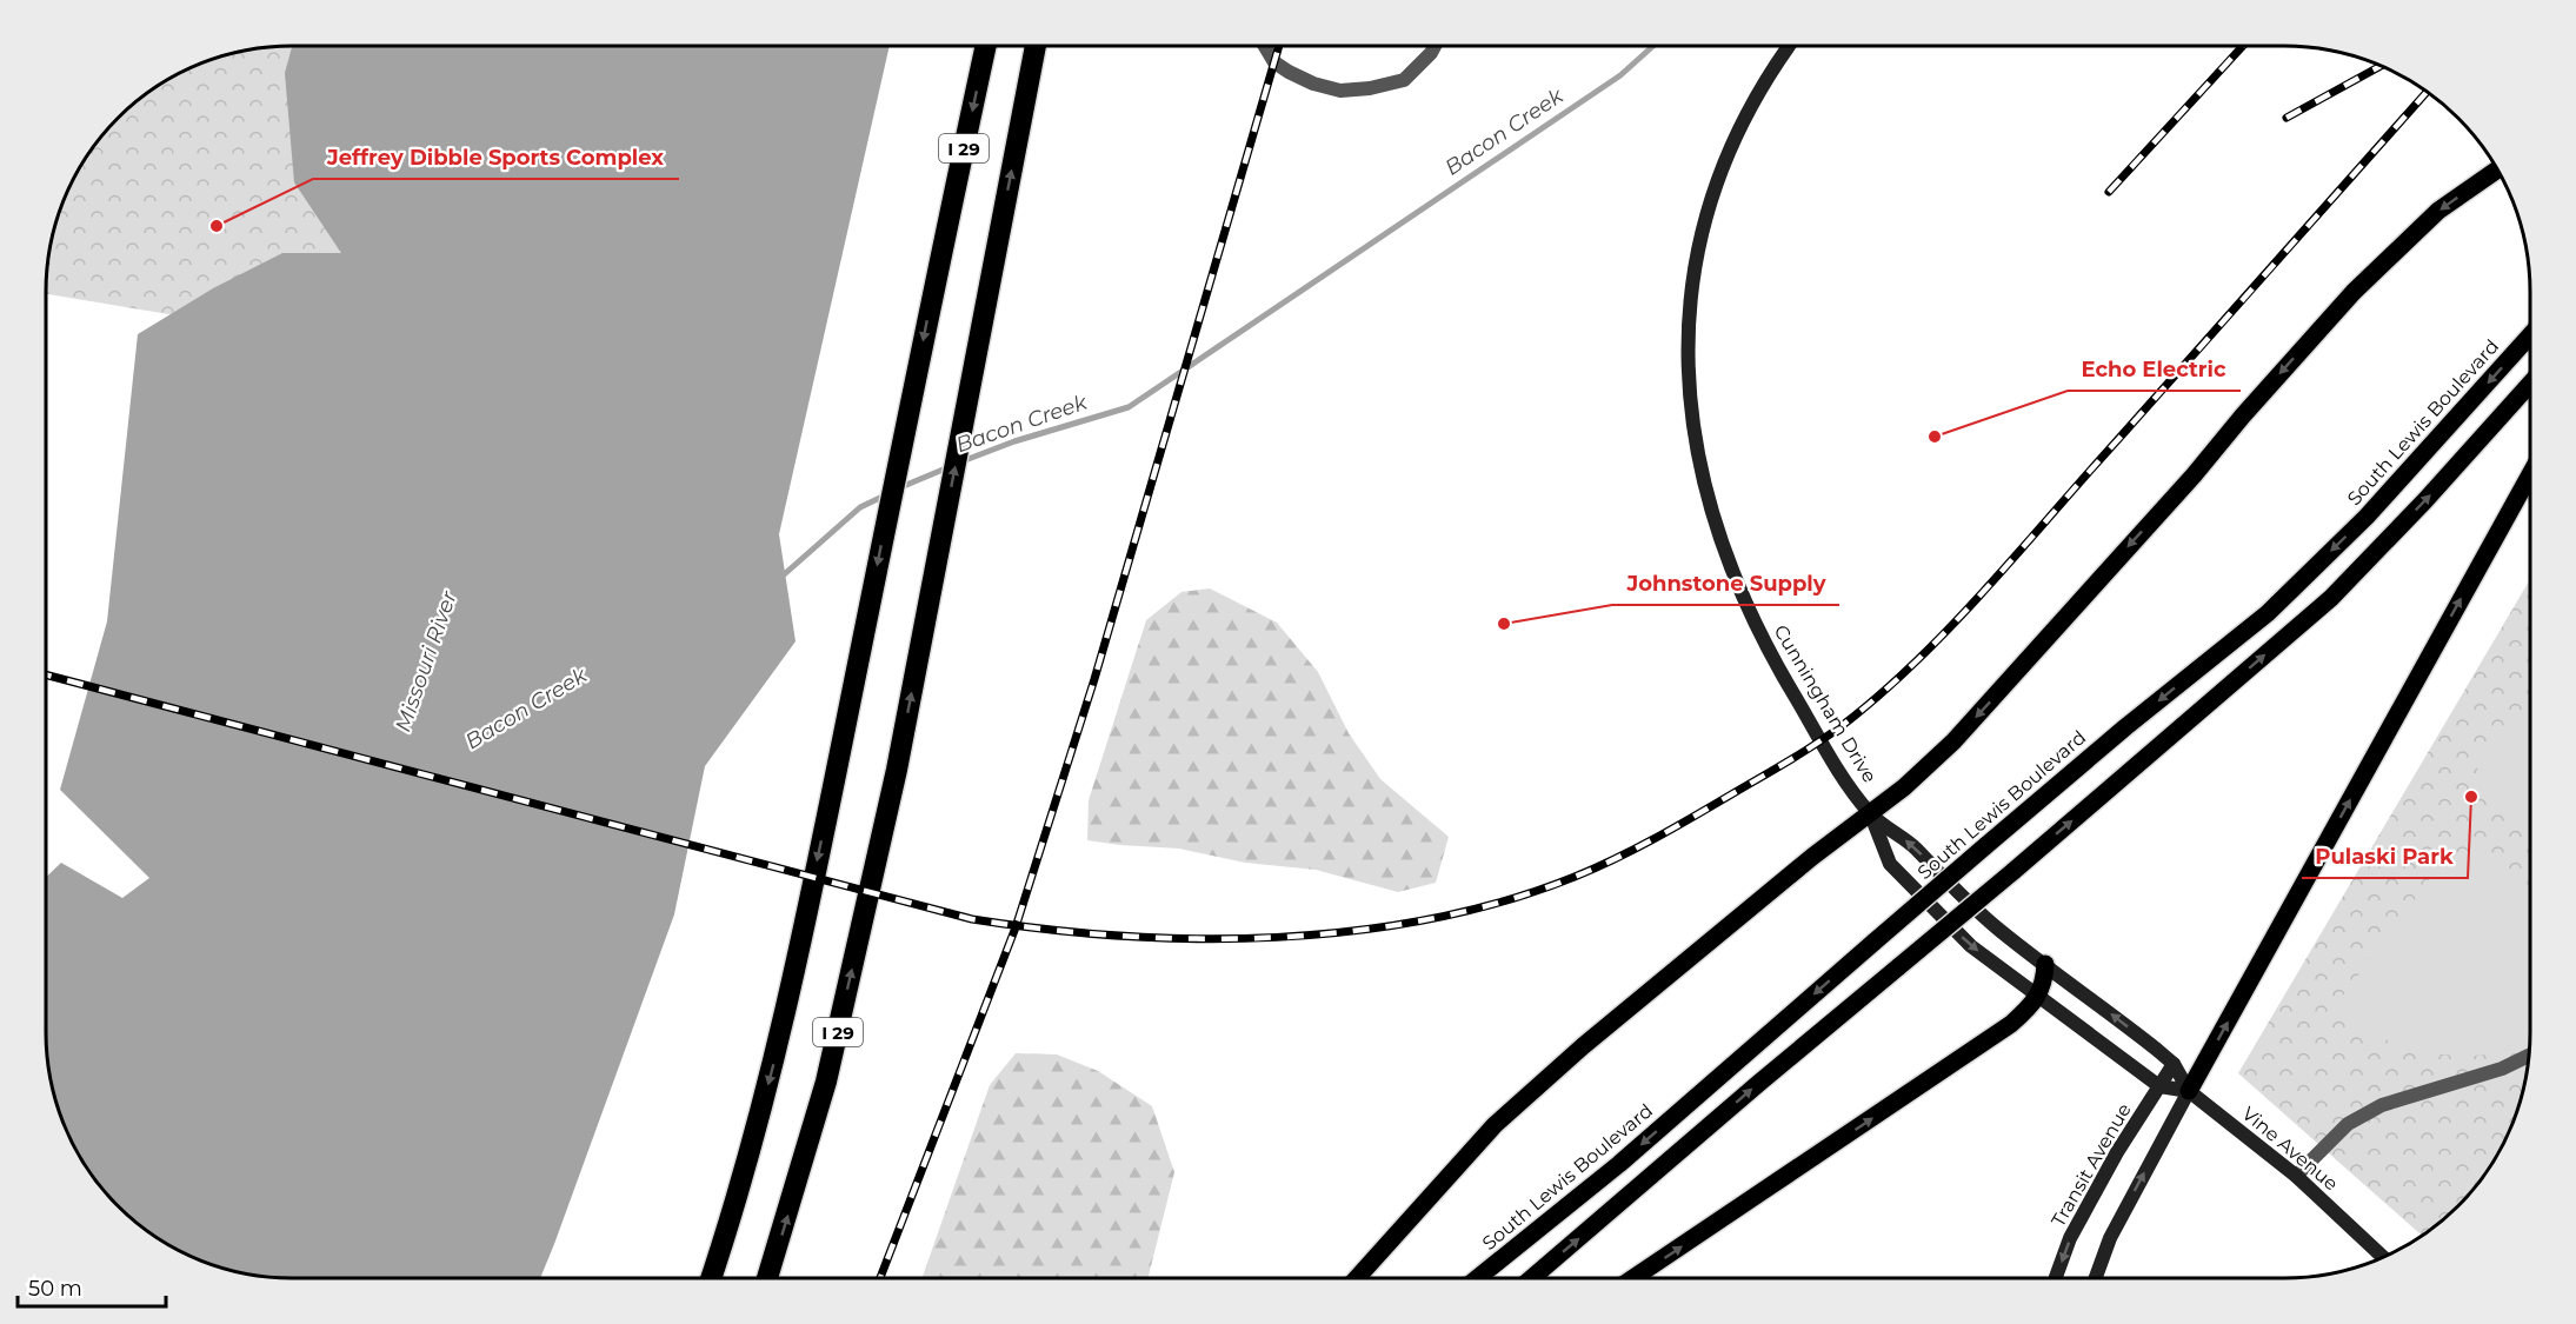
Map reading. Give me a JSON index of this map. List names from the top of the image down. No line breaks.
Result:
{"streets":{"highway":["I 29"],"main road":["South Lewis Boulevard","Cunningham Drive","Vine Avenue","Transit Avenue"]},"crossings":[["Cunningham Drive","Vine Avenue"],["Cunningham Drive","Transit Avenue"],["Vine Avenue","Transit Avenue"]],"water":["Bacon Creek","Missouri River"],"places":["Jeffrey Dibble Sports Complex","Echo Electric","Johnstone Supply","Pulaski Park"],"scale_bar":"50 m"}
